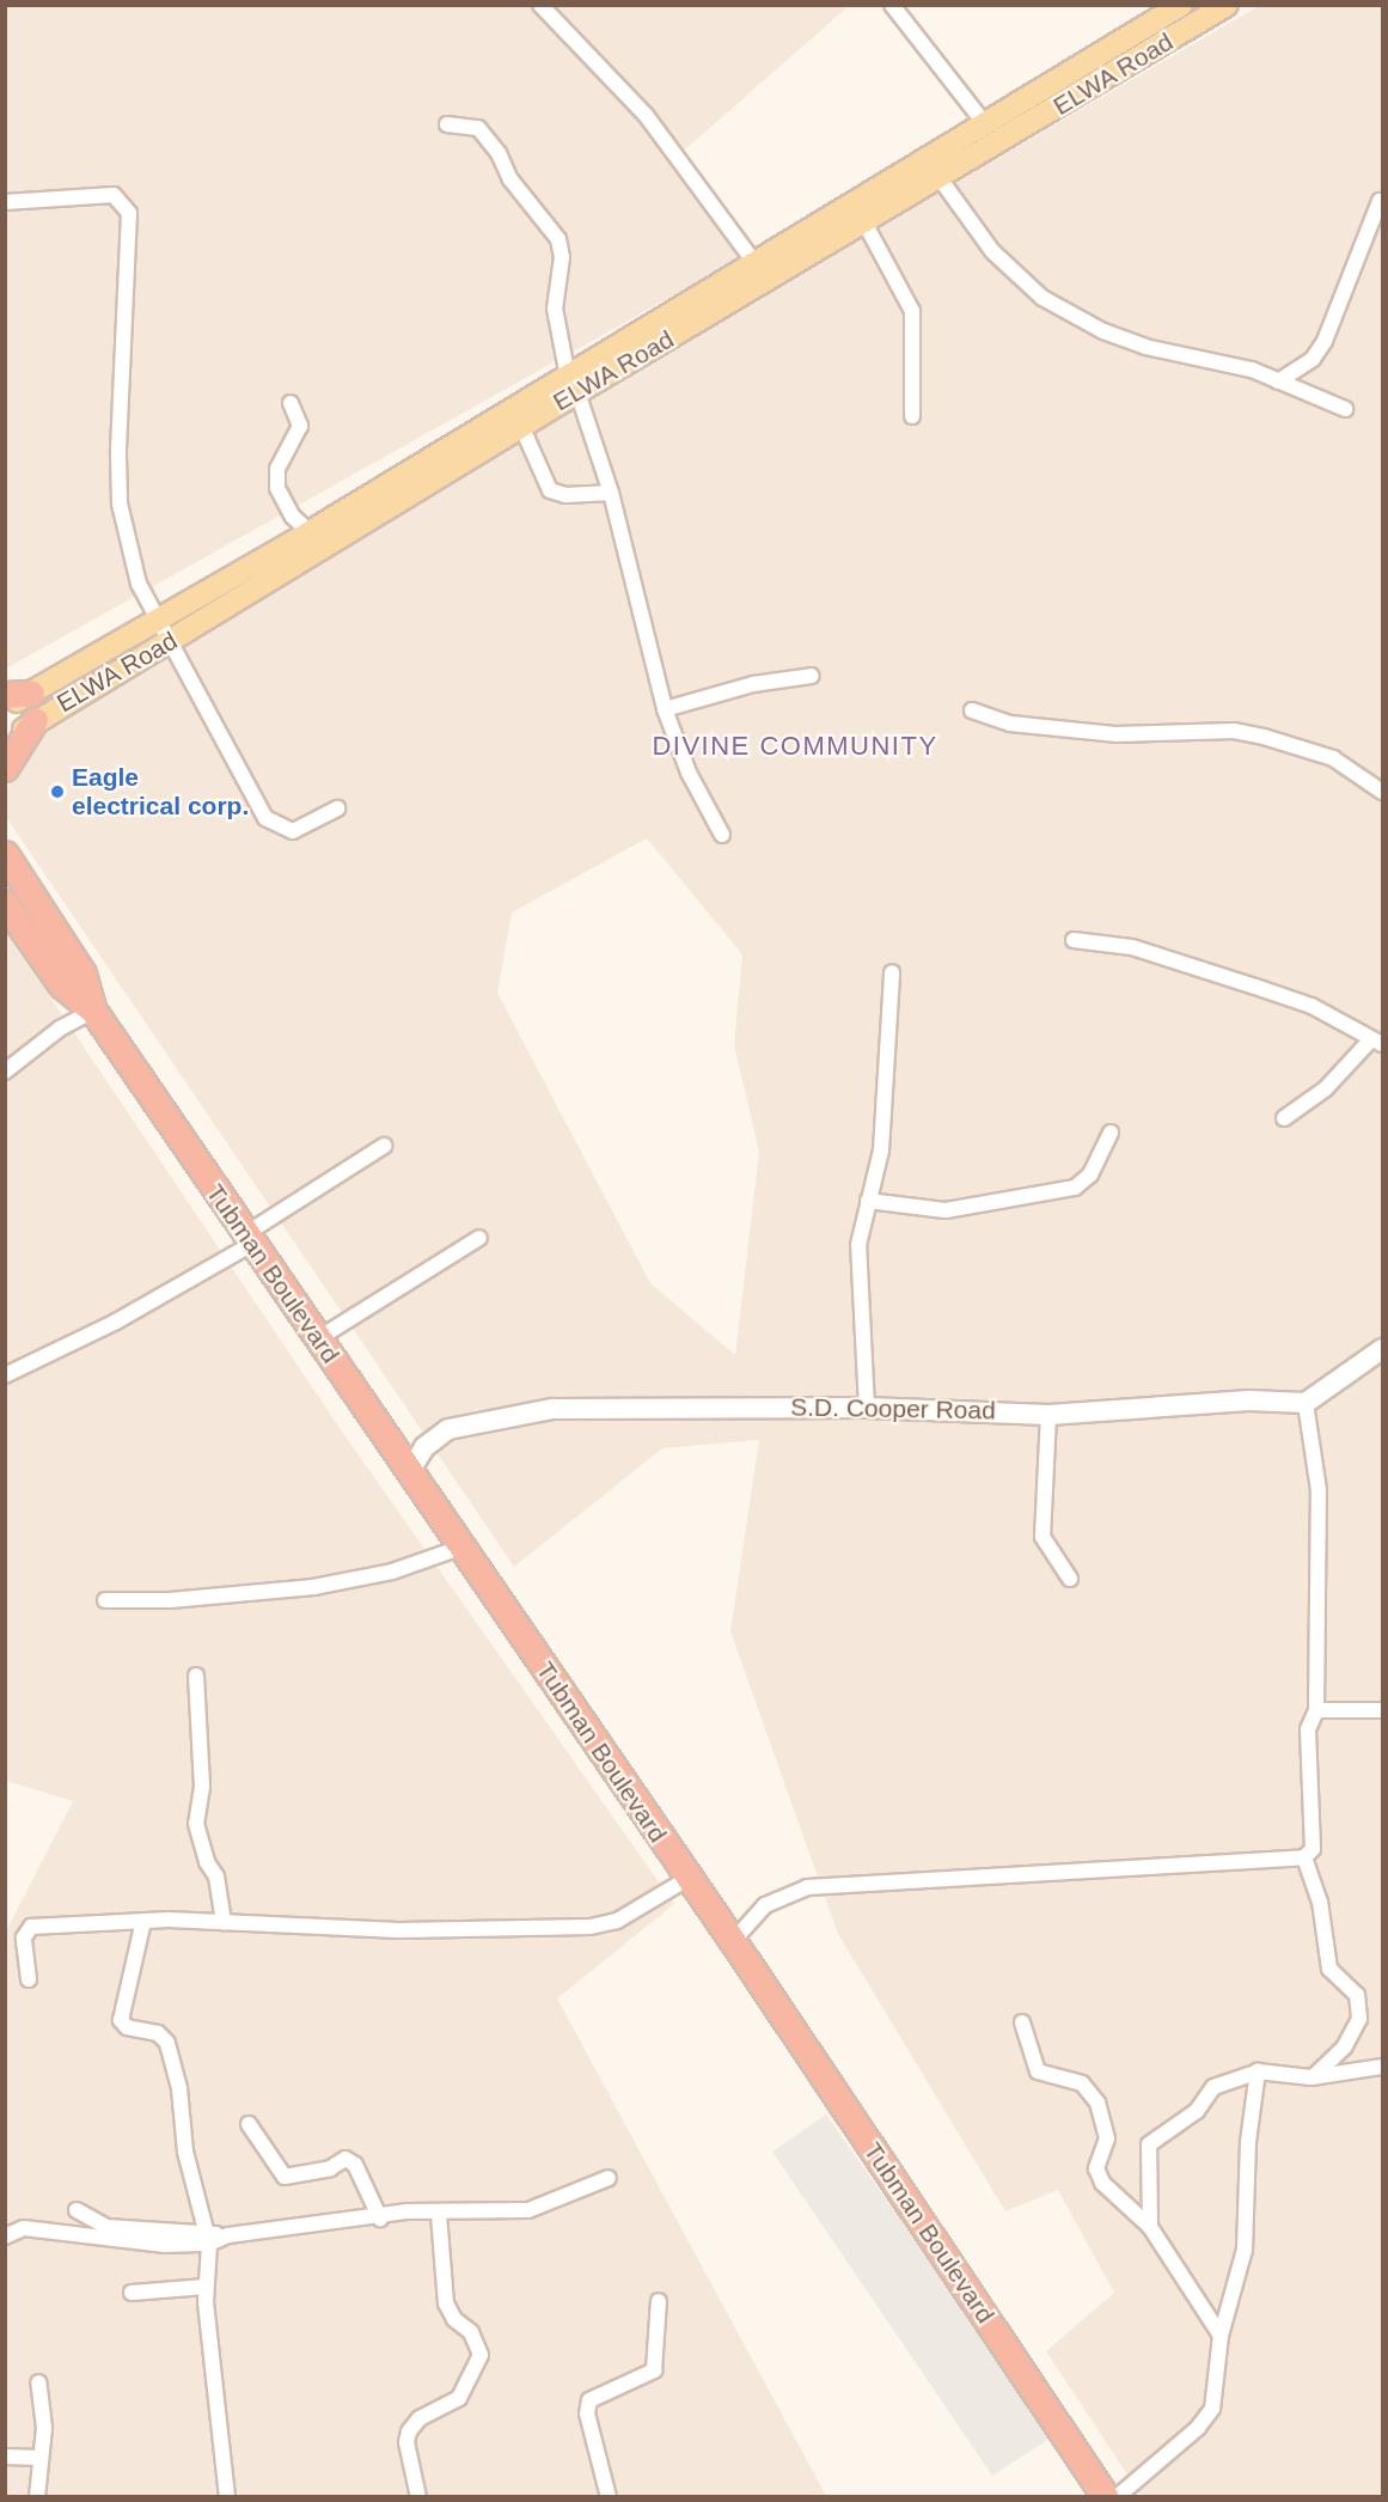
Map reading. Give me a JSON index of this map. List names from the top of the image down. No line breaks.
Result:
{"streets":{"highway":["Tubman Boulevard"],"main road":["ELWA Road"],"street":["S.D. Cooper Road"]},"crossings":[["Tubman Boulevard","S.D. Cooper Road"]],"districts":["DIVINE COMMUNITY"],"places":["Eagle electrical corp."]}
